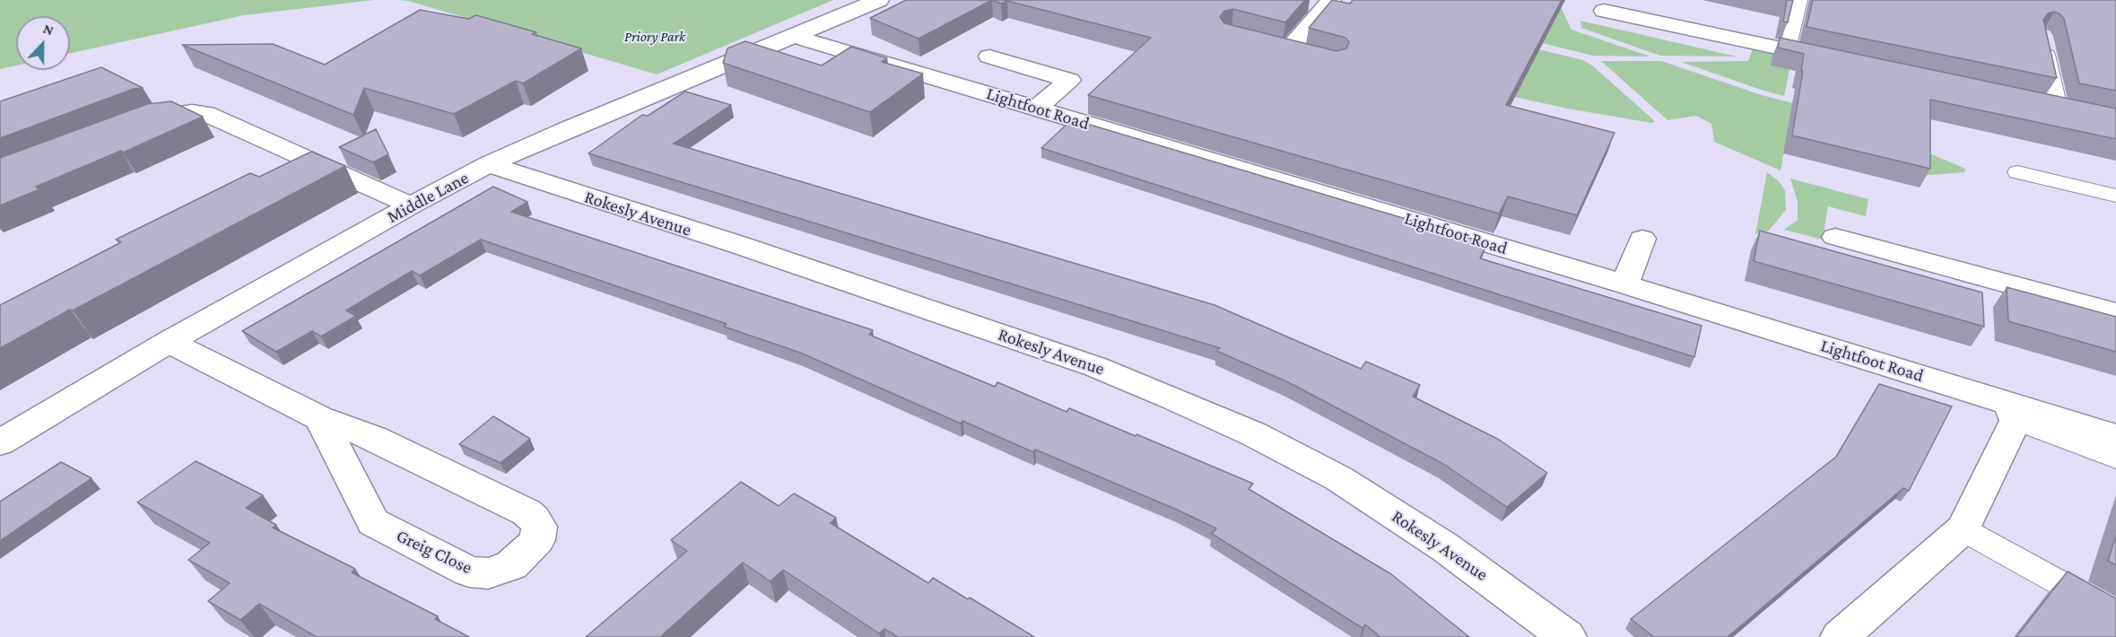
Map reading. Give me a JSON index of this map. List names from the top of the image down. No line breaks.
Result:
{"streets":{"street":["Lightfoot Road","Middle Lane","Rokesly Avenue","Greig Close"]},"crossings":[["Lightfoot Road","Middle Lane"],["Middle Lane","Rokesly Avenue"],["Middle Lane","Greig Close"]],"parks":["Priory Park"],"north":"top"}
